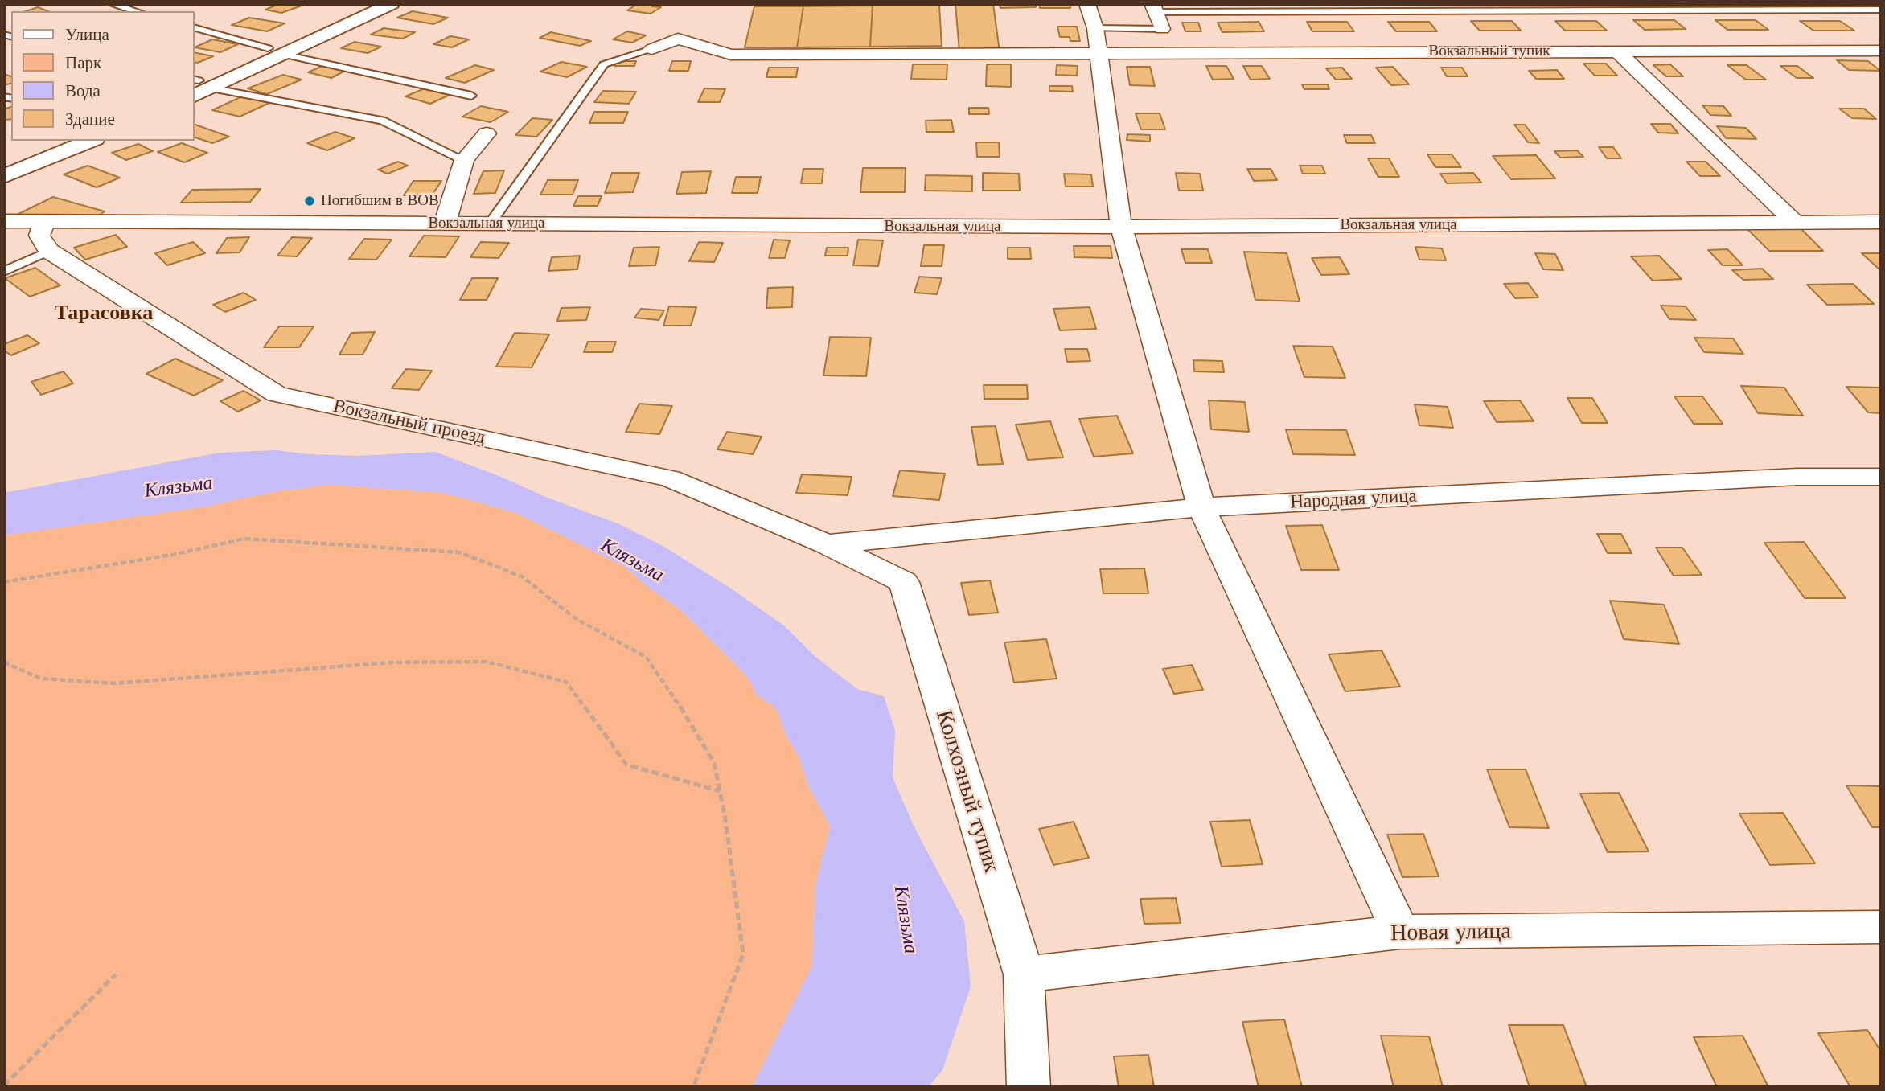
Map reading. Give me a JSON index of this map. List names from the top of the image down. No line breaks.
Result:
{"streets":{"street":["Вокзальный тупик","Вокзальная улица","Вокзальный проезд","Народная улица","Колхозный тупик","Новая улица"]},"crossings":[["Вокзальный проезд","Народная улица"],["Вокзальный проезд","Колхозный тупик"],["Народная улица","Колхозный тупик"],["Колхозный тупик","Новая улица"]],"districts":["Тарасовка"],"water":["Клязьма"],"places":["Погибшим в ВОВ"],"legend":["Улица","Парк","Вода","Здание"]}
